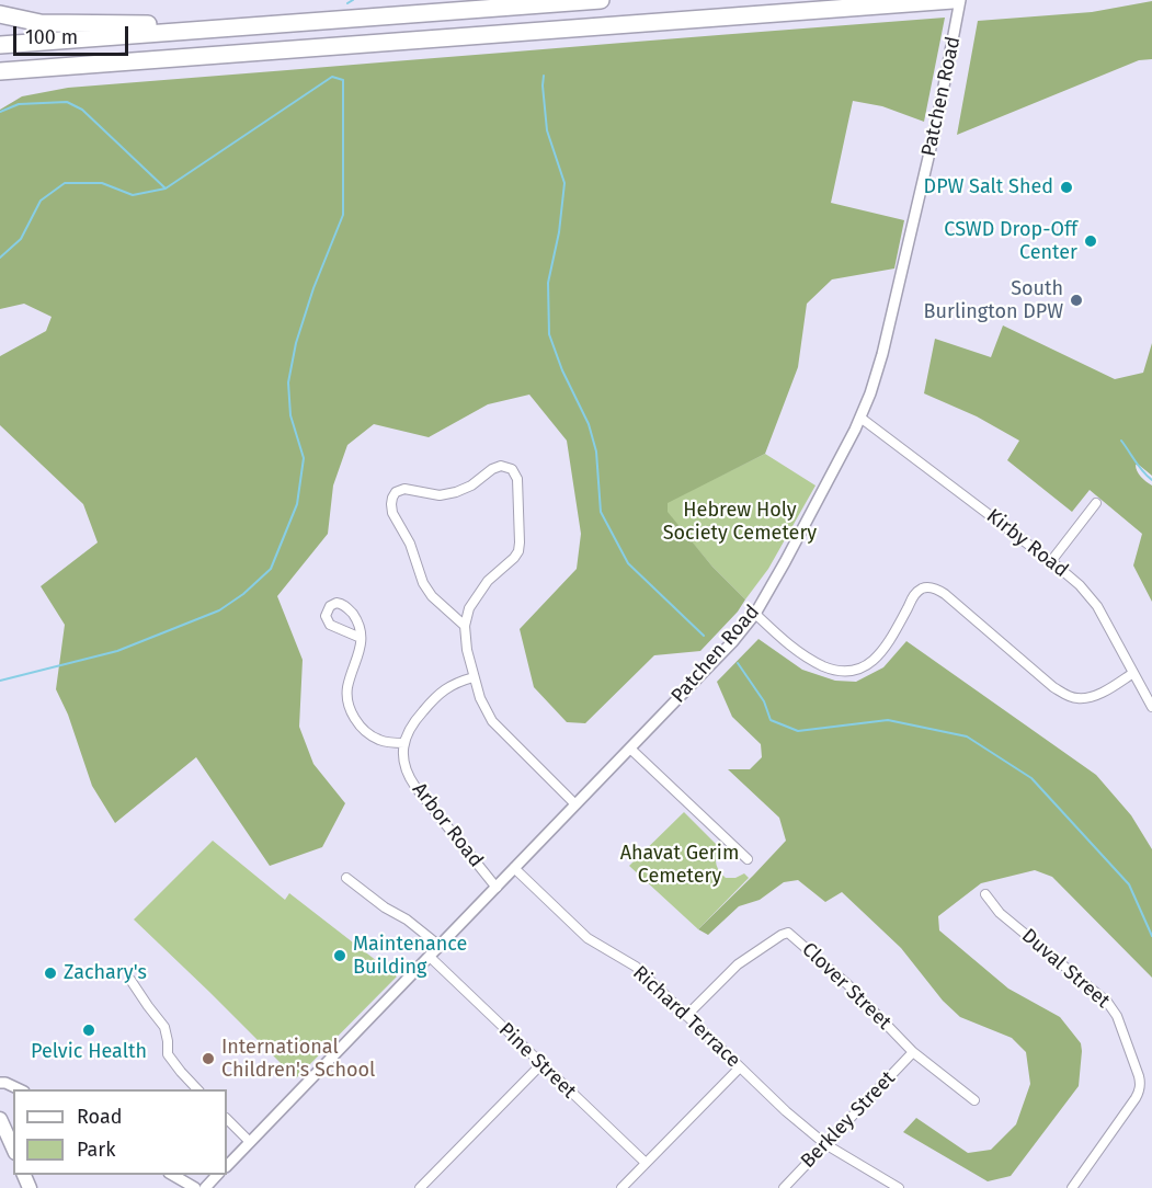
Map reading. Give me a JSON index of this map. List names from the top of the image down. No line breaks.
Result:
{"streets":{"street":["Patchen Road","Kirby Road","Arbor Road","Duval Street","Clover Street","Richard Terrace","Pine Street","Berkley Street"]},"crossings":[["Patchen Road","Kirby Road"],["Patchen Road","Arbor Road"],["Patchen Road","Richard Terrace"],["Patchen Road","Pine Street"],["Clover Street","Richard Terrace"],["Clover Street","Berkley Street"],["Richard Terrace","Berkley Street"]],"parks":["Hebrew Holy Society Cemetery","Ahavat Gerim Cemetery"],"places":["DPW Salt Shed","CSWD Drop-Off Center","South Burlington DPW","Maintenance Building","Zachary's","Pelvic Health","International Children's School"],"legend":["Road","Park"],"scale_bar":"100 m"}
